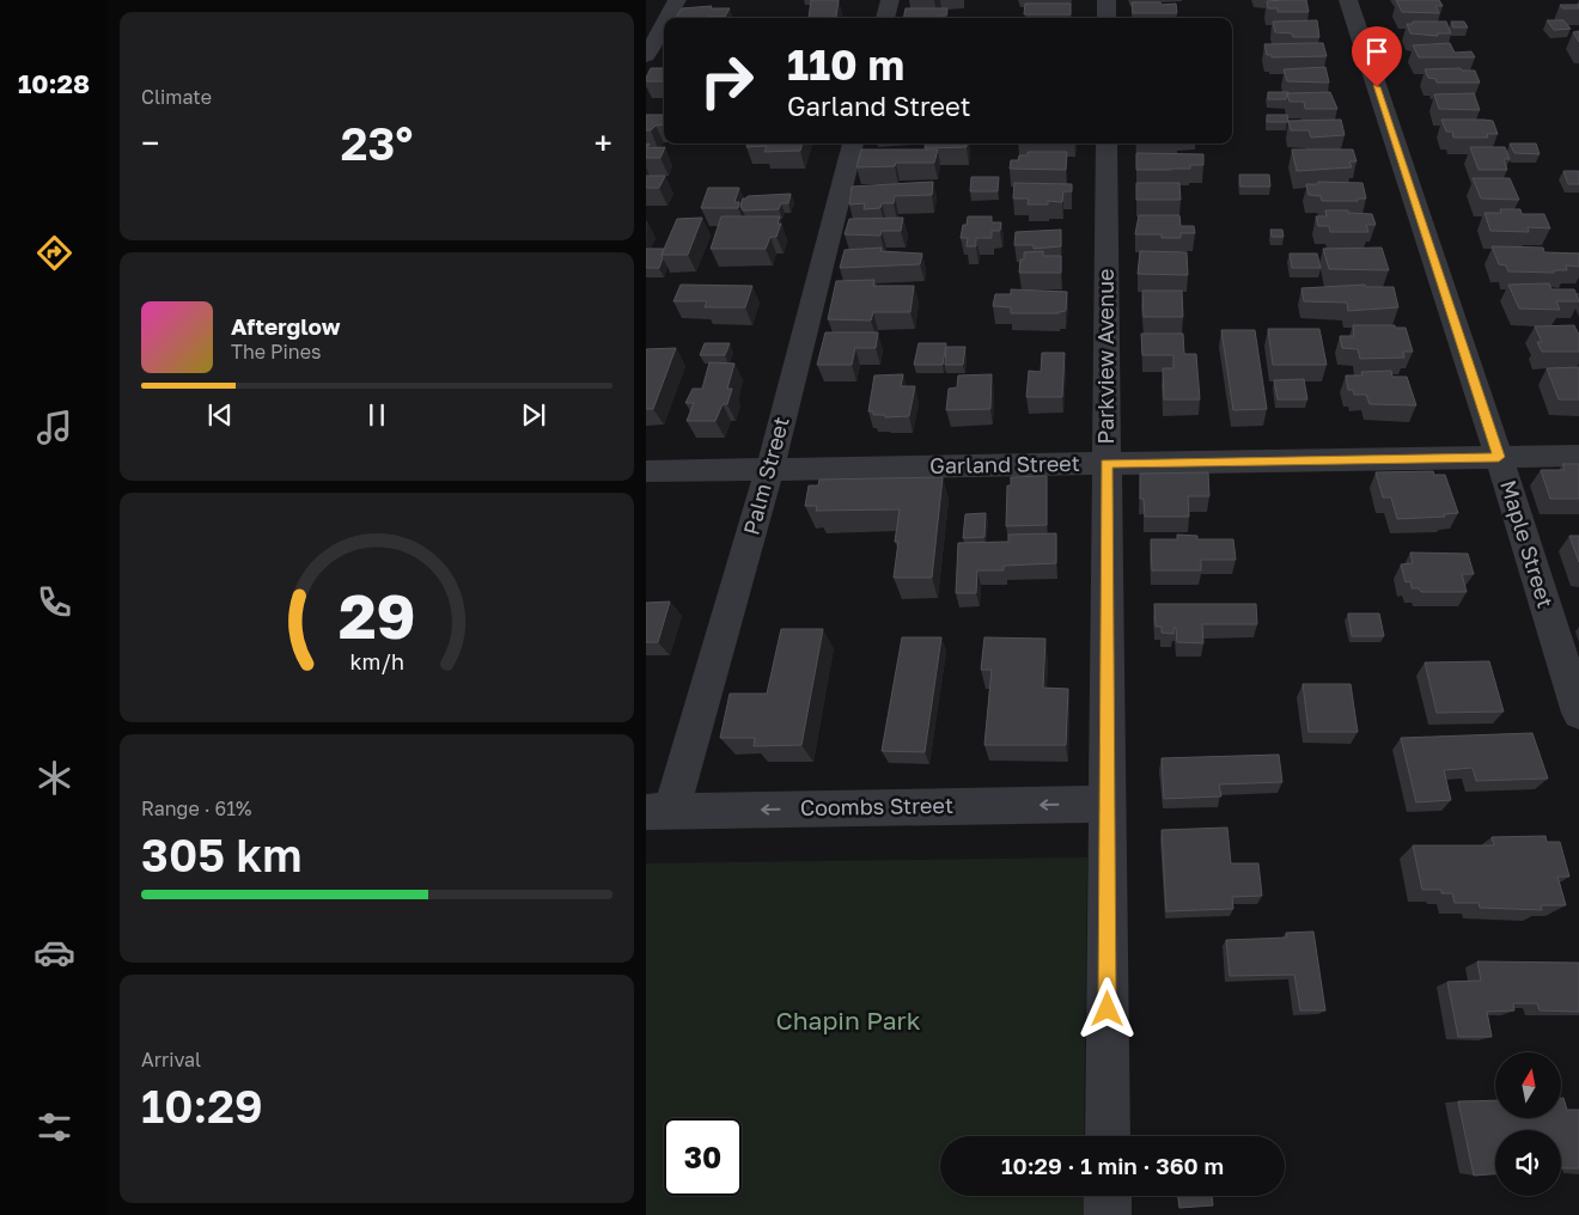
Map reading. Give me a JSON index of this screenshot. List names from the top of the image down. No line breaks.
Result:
{"streets":{"street":["Parkview Avenue","Garland Street","Palm Street","Maple Street","Coombs Street"]},"crossings":[["Parkview Avenue","Garland Street"],["Parkview Avenue","Coombs Street"],["Garland Street","Palm Street"],["Garland Street","Maple Street"],["Palm Street","Coombs Street"]],"one_way":["Coombs Street"],"parks":["Chapin Park"],"north":"top","page":{"tabs":"10:28","tile":["Climate",["Range · 61%","305 km"],["Arrival","10:29"]],"turn":["110 m","Garland Street"],"heat":["−","23°","+"],"song":["Afterglow","The Pines"],"limit":"30","trip":"10:29 · 1 min · 360 m","gauge":["29","km/h"]}}
